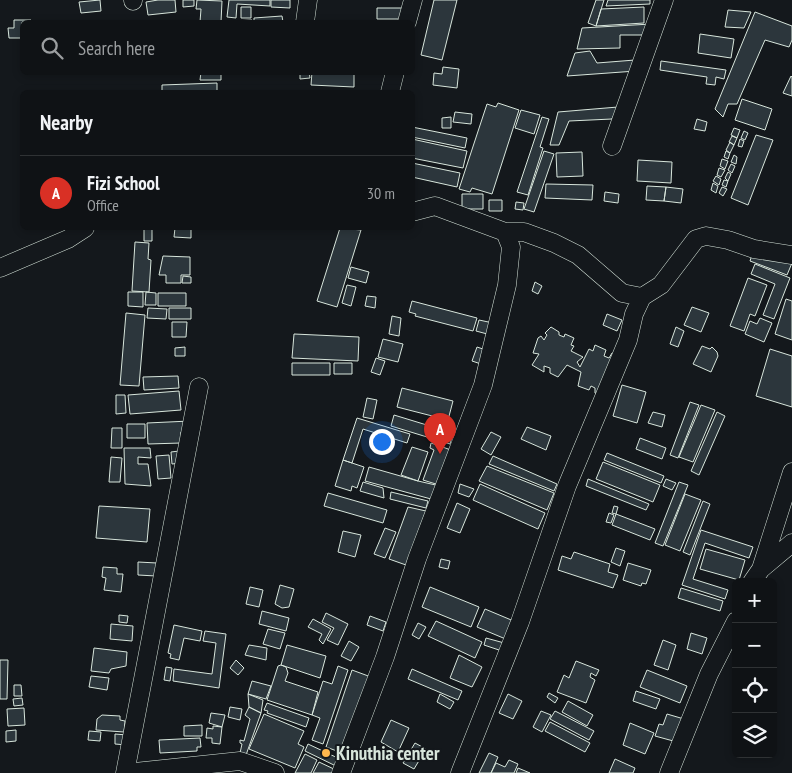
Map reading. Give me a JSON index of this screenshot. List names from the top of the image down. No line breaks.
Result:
{"places":["Kinuthia center"],"page":{"search":"Search here","heading":"Nearby","list":[{"mark":"A","name":"Fizi School","note":"Office","value":"30 m"}],"pins":"A","map_buttons":["+","−"]}}
